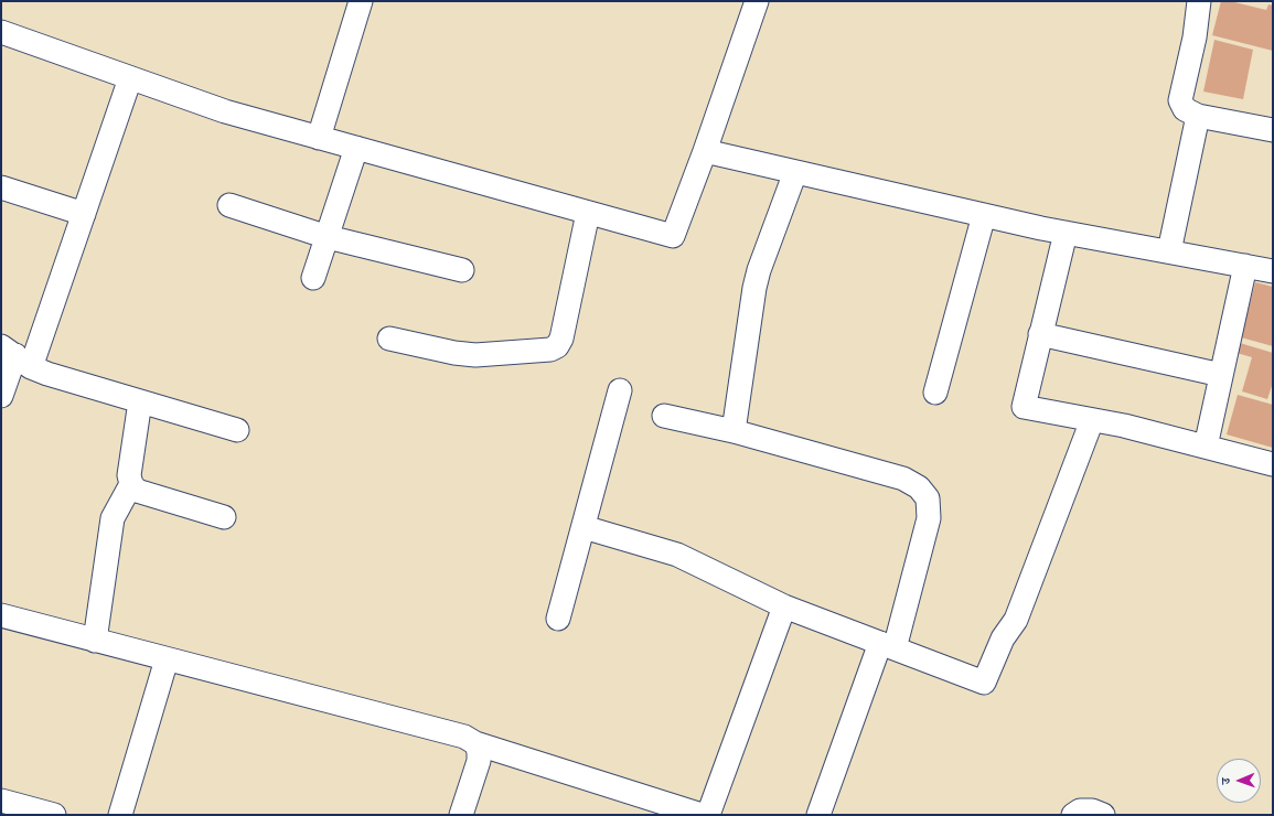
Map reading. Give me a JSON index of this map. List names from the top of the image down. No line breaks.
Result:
{"north":"left"}
